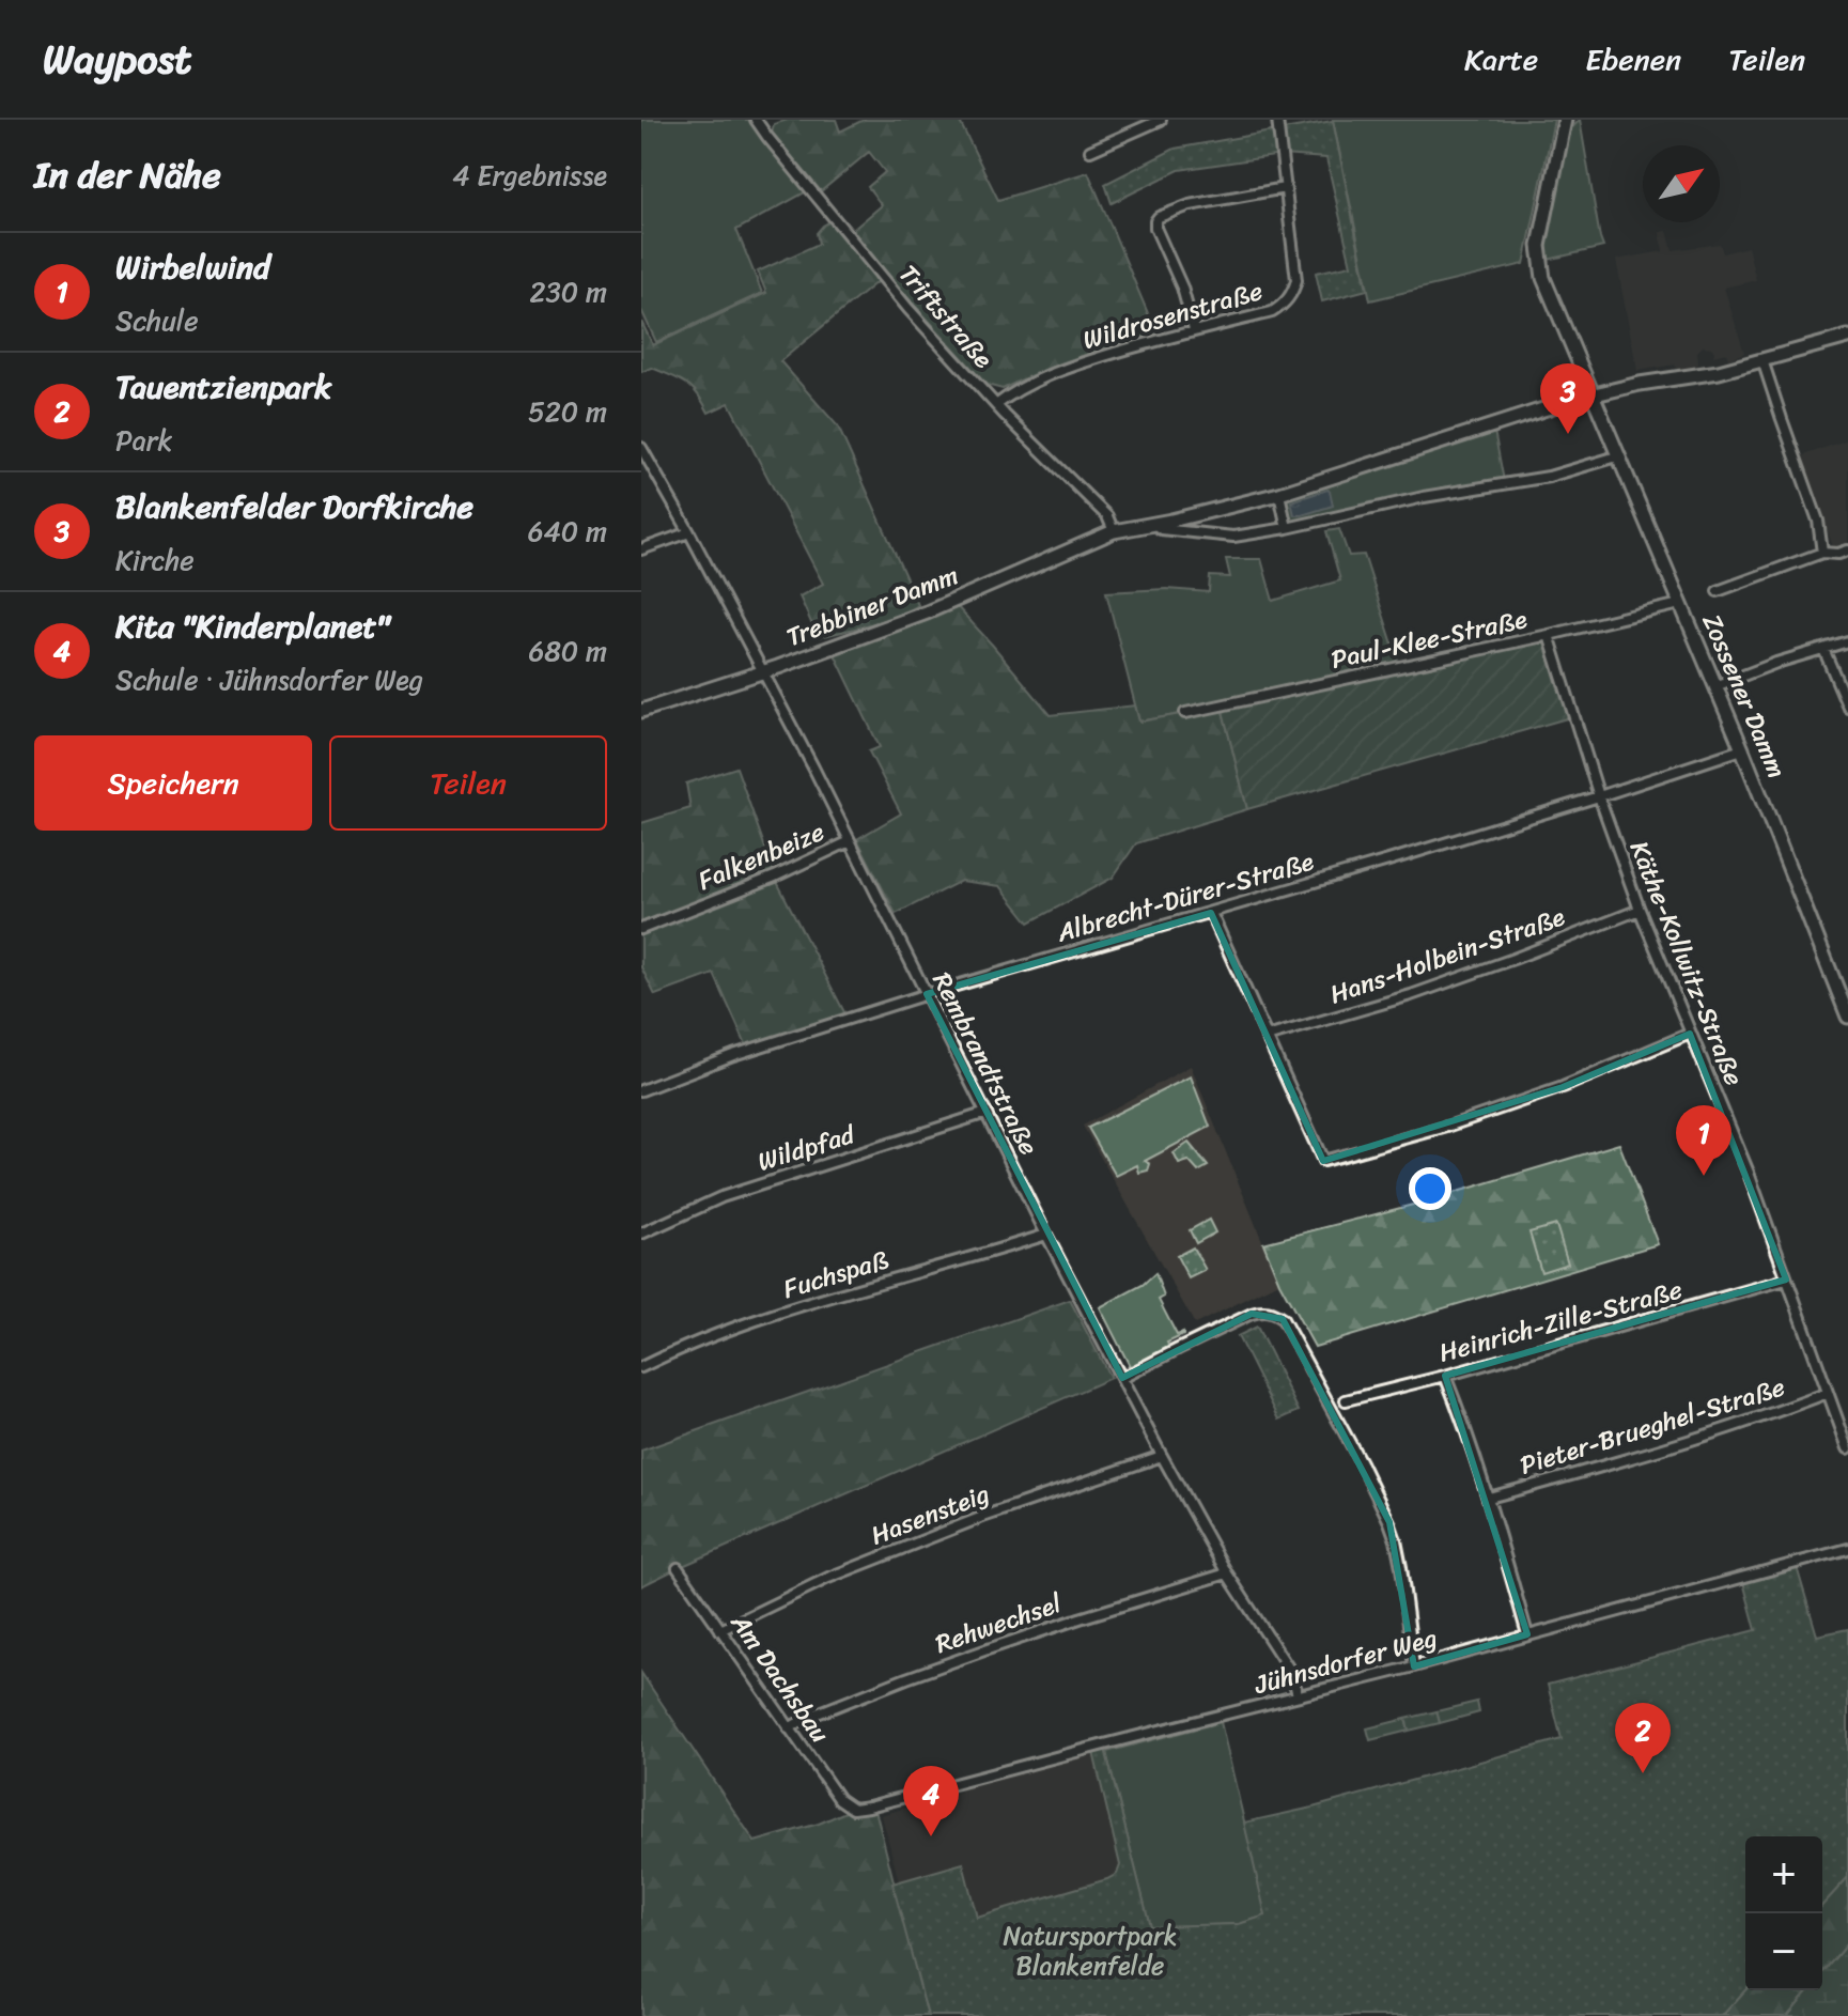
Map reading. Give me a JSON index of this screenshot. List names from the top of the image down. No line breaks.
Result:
{"streets":{"main road":["Trebbiner Damm","Zossener Damm"],"street":["Wildrosenstraße","Triftstraße","Paul-Klee-Straße","Falkenbeize","Albrecht-Dürer-Straße","Hans-Holbein-Straße","Käthe-Kollwitz-Straße","Rembrandtstraße","Wildpfad","Fuchspaß","Heinrich-Zille-Straße","Pieter-Brueghel-Straße","Hasensteig","Rehwechsel","Jühnsdorfer Weg","Am Dachsbau"]},"crossings":[["Wildrosenstraße","Triftstraße"],["Triftstraße","Trebbiner Damm"],["Trebbiner Damm","Zossener Damm"],["Trebbiner Damm","Rembrandtstraße"],["Paul-Klee-Straße","Zossener Damm"],["Paul-Klee-Straße","Käthe-Kollwitz-Straße"],["Zossener Damm","Albrecht-Dürer-Straße"],["Falkenbeize","Rembrandtstraße"],["Albrecht-Dürer-Straße","Käthe-Kollwitz-Straße"],["Albrecht-Dürer-Straße","Rembrandtstraße"],["Hans-Holbein-Straße","Käthe-Kollwitz-Straße"],["Käthe-Kollwitz-Straße","Heinrich-Zille-Straße"],["Käthe-Kollwitz-Straße","Pieter-Brueghel-Straße"],["Rembrandtstraße","Wildpfad"],["Rembrandtstraße","Fuchspaß"],["Rembrandtstraße","Hasensteig"],["Rembrandtstraße","Rehwechsel"],["Rembrandtstraße","Jühnsdorfer Weg"],["Hasensteig","Am Dachsbau"],["Rehwechsel","Am Dachsbau"],["Jühnsdorfer Weg","Am Dachsbau"]],"parks":["Natursportpark Blankenfelde"],"north":"top right","page":{"header":"Waypost","nav":["Karte","Ebenen","Teilen"],"heading":["In der Nähe","4 Ergebnisse"],"list":[{"mark":"1","name":"Wirbelwind","note":"Schule","value":"230 m"},{"mark":"2","name":"Tauentzienpark","note":"Park","value":"520 m"},{"mark":"3","name":"Blankenfelder Dorfkirche","note":"Kirche","value":"640 m"},{"mark":"4","name":"Kita \"Kinderplanet\"","note":"Schule · Jühnsdorfer Weg","value":"680 m"}],"pins":["3","1","2","4"],"buttons":["Speichern","Teilen"],"map_buttons":["+","−"]}}
